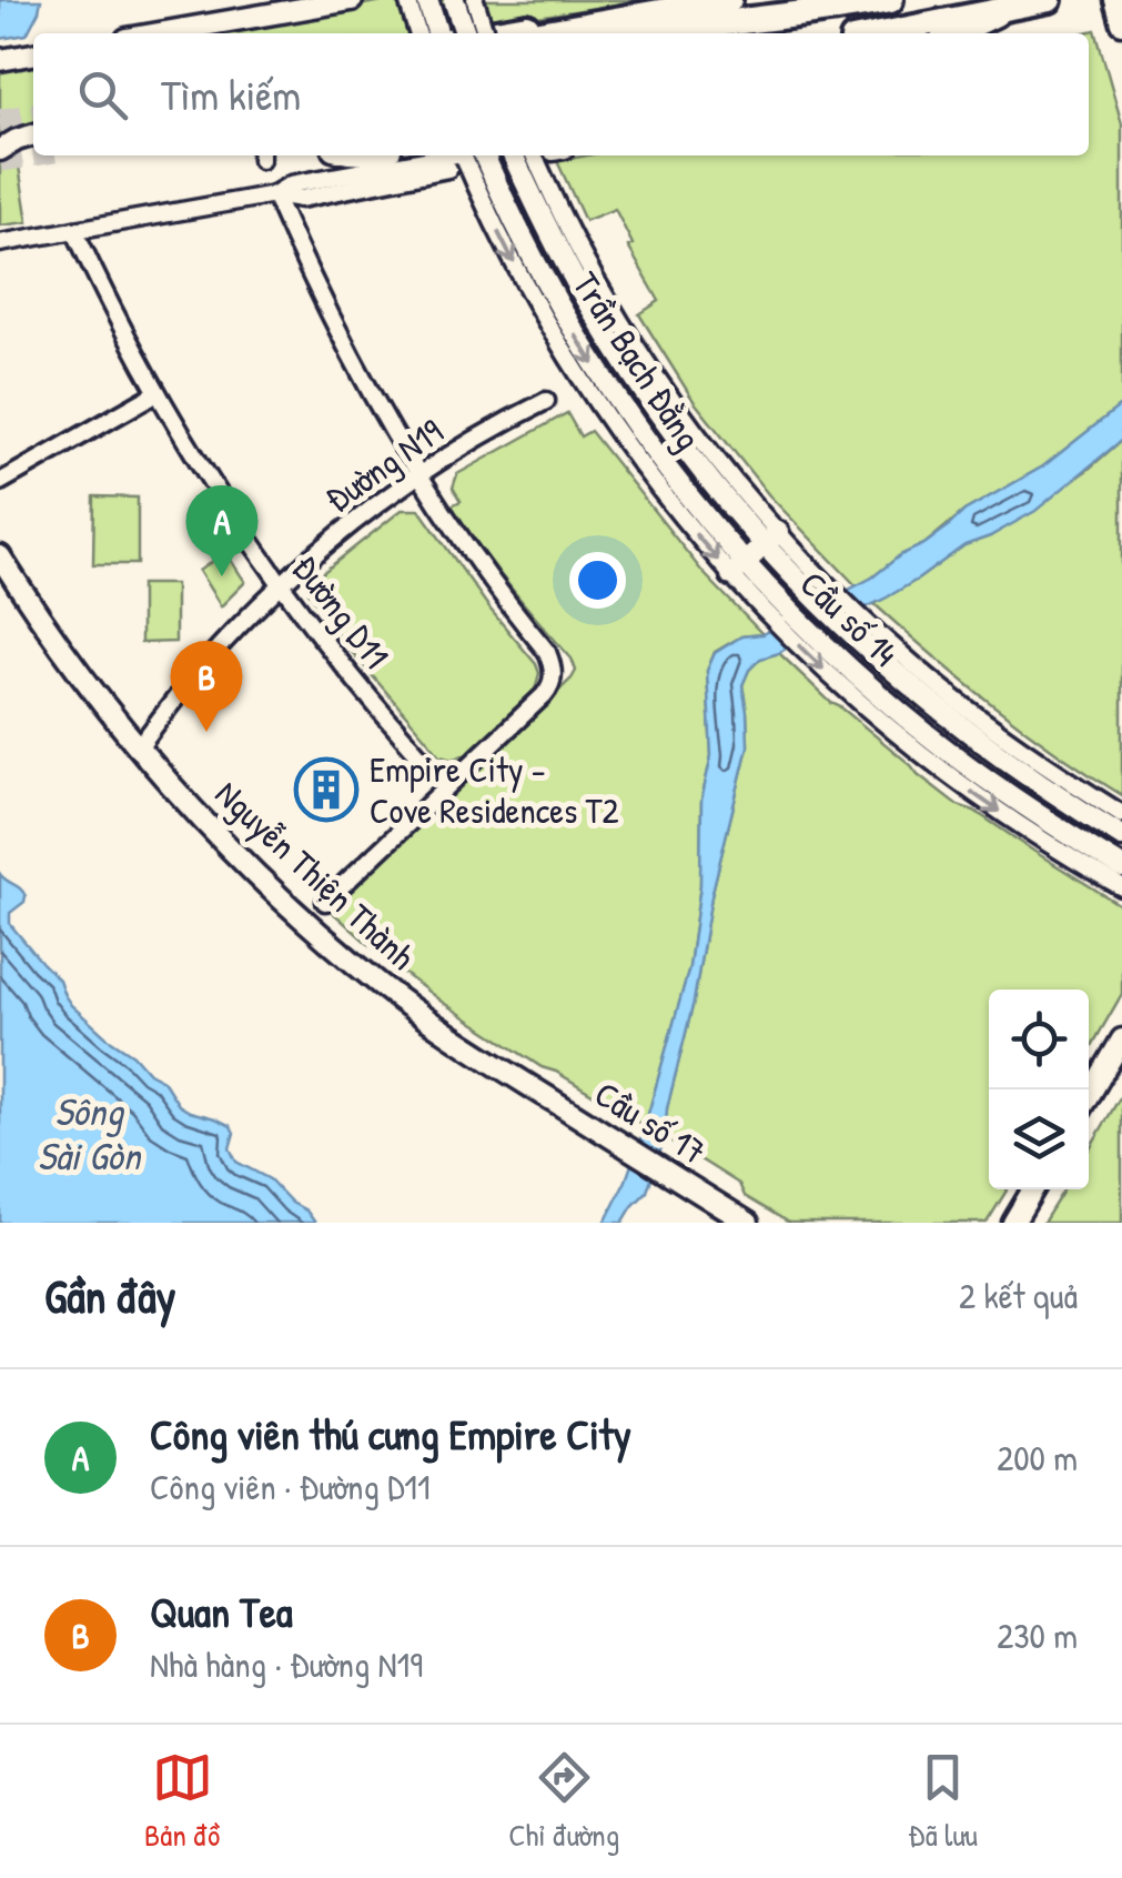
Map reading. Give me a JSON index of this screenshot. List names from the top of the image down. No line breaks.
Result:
{"streets":{"street":["Trần Bạch Đằng","Đường N19","Đường D11","Cầu số 14","Nguyễn Thiện Thành","Cầu số 17"]},"crossings":[["Trần Bạch Đằng","Cầu số 14"],["Đường N19","Đường D11"],["Đường N19","Nguyễn Thiện Thành"],["Nguyễn Thiện Thành","Cầu số 17"]],"water":["Sông Sài Gòn"],"places":{"building":["Empire City - Cove Residences T2"]},"page":{"search":"Tìm kiếm","pins":["A","B"],"heading":["Gần đây","2 kết quả"],"list":[{"mark":"A","name":"Công viên thú cưng Empire City","note":"Công viên · Đường D11","value":"200 m"},{"mark":"B","name":"Quan Tea","note":"Nhà hàng · Đường N19","value":"230 m"}],"nav":["Bản đồ","Chỉ đường","Đã lưu"]}}
